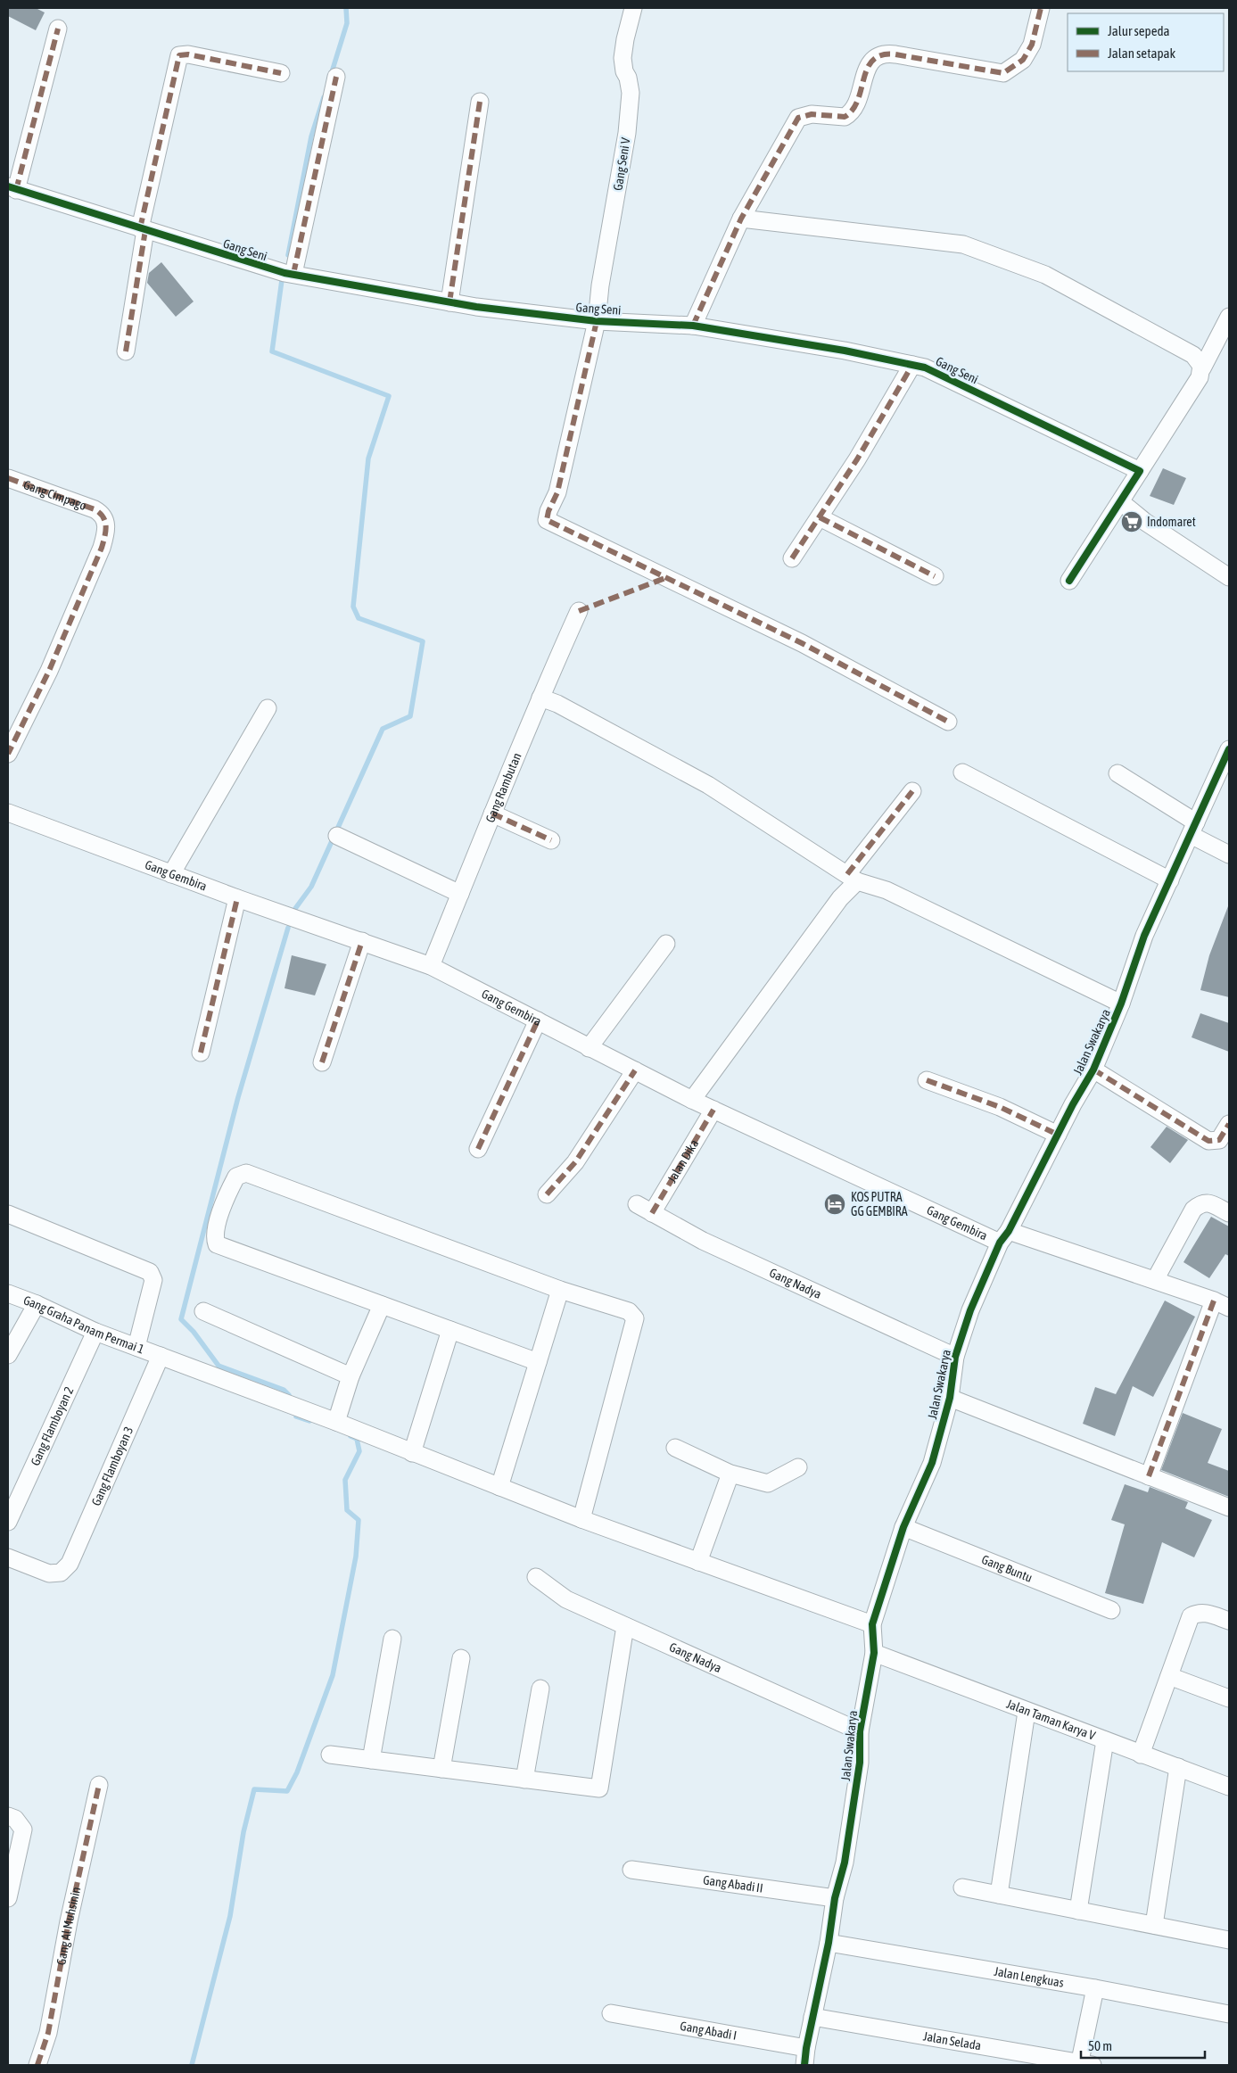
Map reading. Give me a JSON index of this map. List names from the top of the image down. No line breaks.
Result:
{"streets":{"street":["Gang Seni V","Gang Seni","Gang Cimpago","Gang Rambutan","Gang Gembira","Jalan Swakarya","Jalan Dika","Gang Nadya","Gang Graha Panam Permai 1","Gang Flamboyan 2","Gang Flamboyan 3","Gang Buntu","Jalan Taman Karya V","Gang Abadi II","Gang Al Muhsinin","Jalan Lengkuas","Gang Abadi I","Jalan Selada"]},"crossings":[["Gang Seni V","Gang Seni"],["Gang Rambutan","Gang Gembira"],["Gang Gembira","Jalan Swakarya"],["Gang Gembira","Jalan Dika"],["Jalan Swakarya","Gang Nadya"],["Jalan Swakarya","Gang Graha Panam Permai 1"],["Jalan Swakarya","Gang Buntu"],["Jalan Swakarya","Jalan Taman Karya V"],["Jalan Swakarya","Gang Abadi II"],["Jalan Swakarya","Jalan Lengkuas"],["Jalan Swakarya","Gang Abadi I"],["Jalan Swakarya","Jalan Selada"],["Jalan Dika","Gang Nadya"],["Gang Graha Panam Permai 1","Gang Flamboyan 2"],["Gang Graha Panam Permai 1","Gang Flamboyan 3"]],"places":{"supermarket":["Indomaret"],"hotel":["KOS PUTRA GG GEMBIRA"]},"legend":["Jalur sepeda","Jalan setapak"],"scale_bar":"50 m"}
